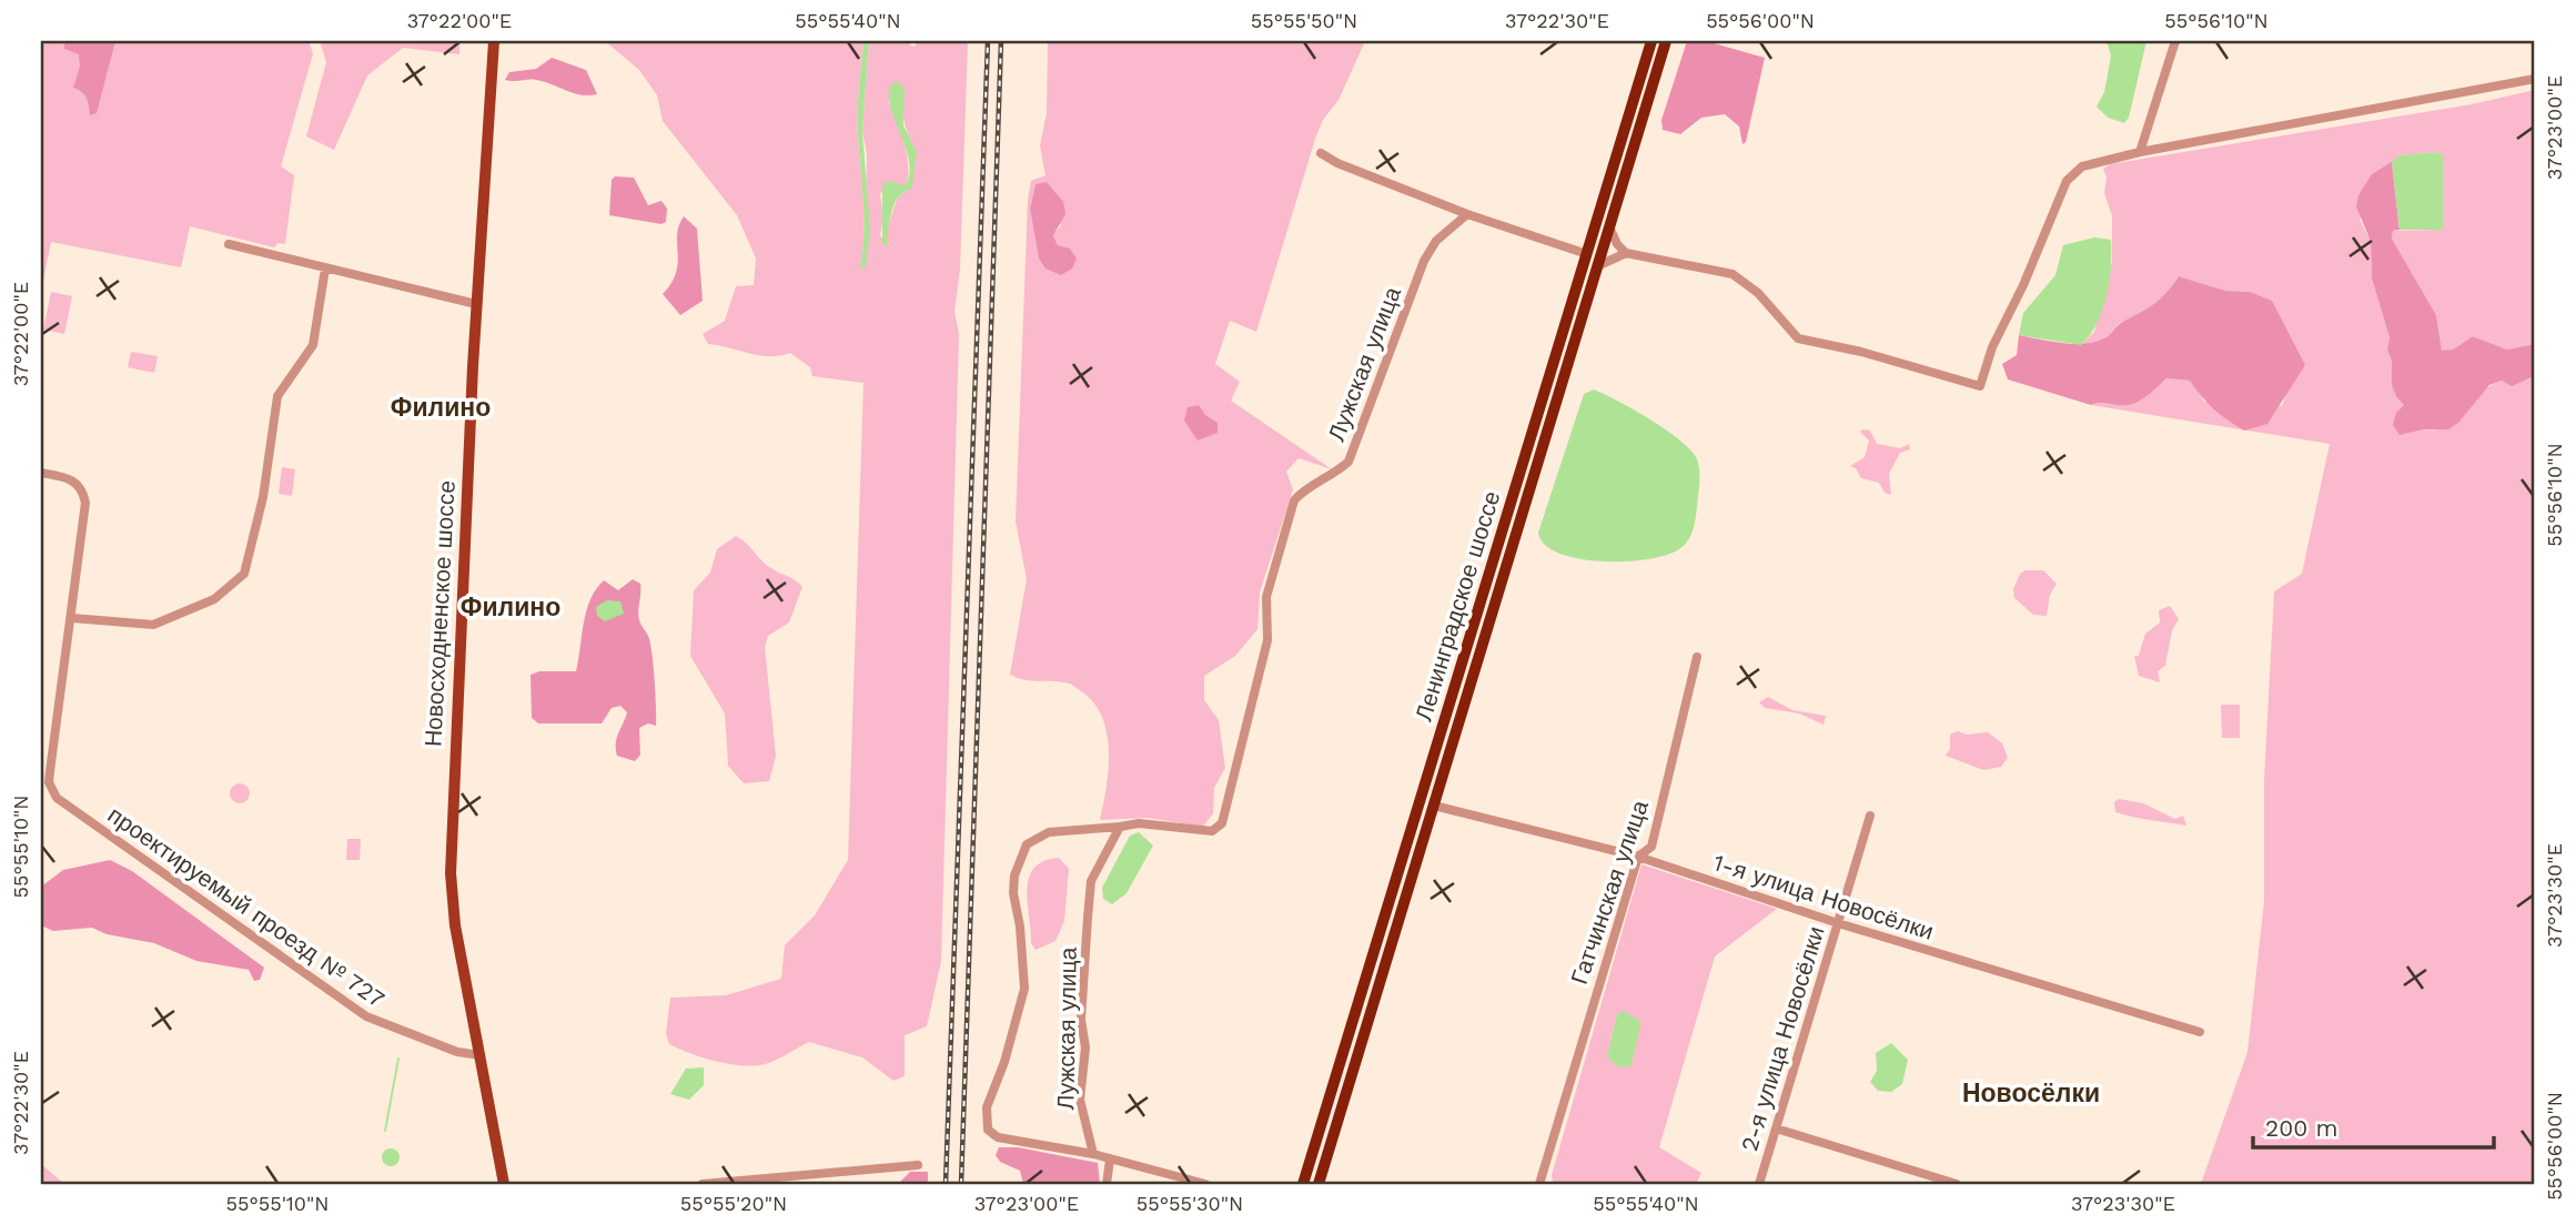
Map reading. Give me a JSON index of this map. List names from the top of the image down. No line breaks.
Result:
{"streets":{"highway":["Ленинградское шоссе"],"main road":["Новосходненское шоссе"],"street":["Лужская улица","Гатчинская улица","1-я улица Новосёлки","проектируемый проезд № 727","2-я улица Новосёлки"]},"crossings":[["Ленинградское шоссе","1-я улица Новосёлки"],["Новосходненское шоссе","проектируемый проезд № 727"],["Гатчинская улица","1-я улица Новосёлки"],["1-я улица Новосёлки","2-я улица Новосёлки"]],"districts":["Филино","Филино","Новосёлки"],"scale_bar":"200 m","coordinates":["37°22'00\"E","55°55'40\"N","55°55'50\"N","37°22'30\"E","55°56'00\"N","55°56'10\"N","37°23'00\"E","55°55'10\"N","37°23'30\"E","55°55'20\"N","55°55'30\"N"]}
